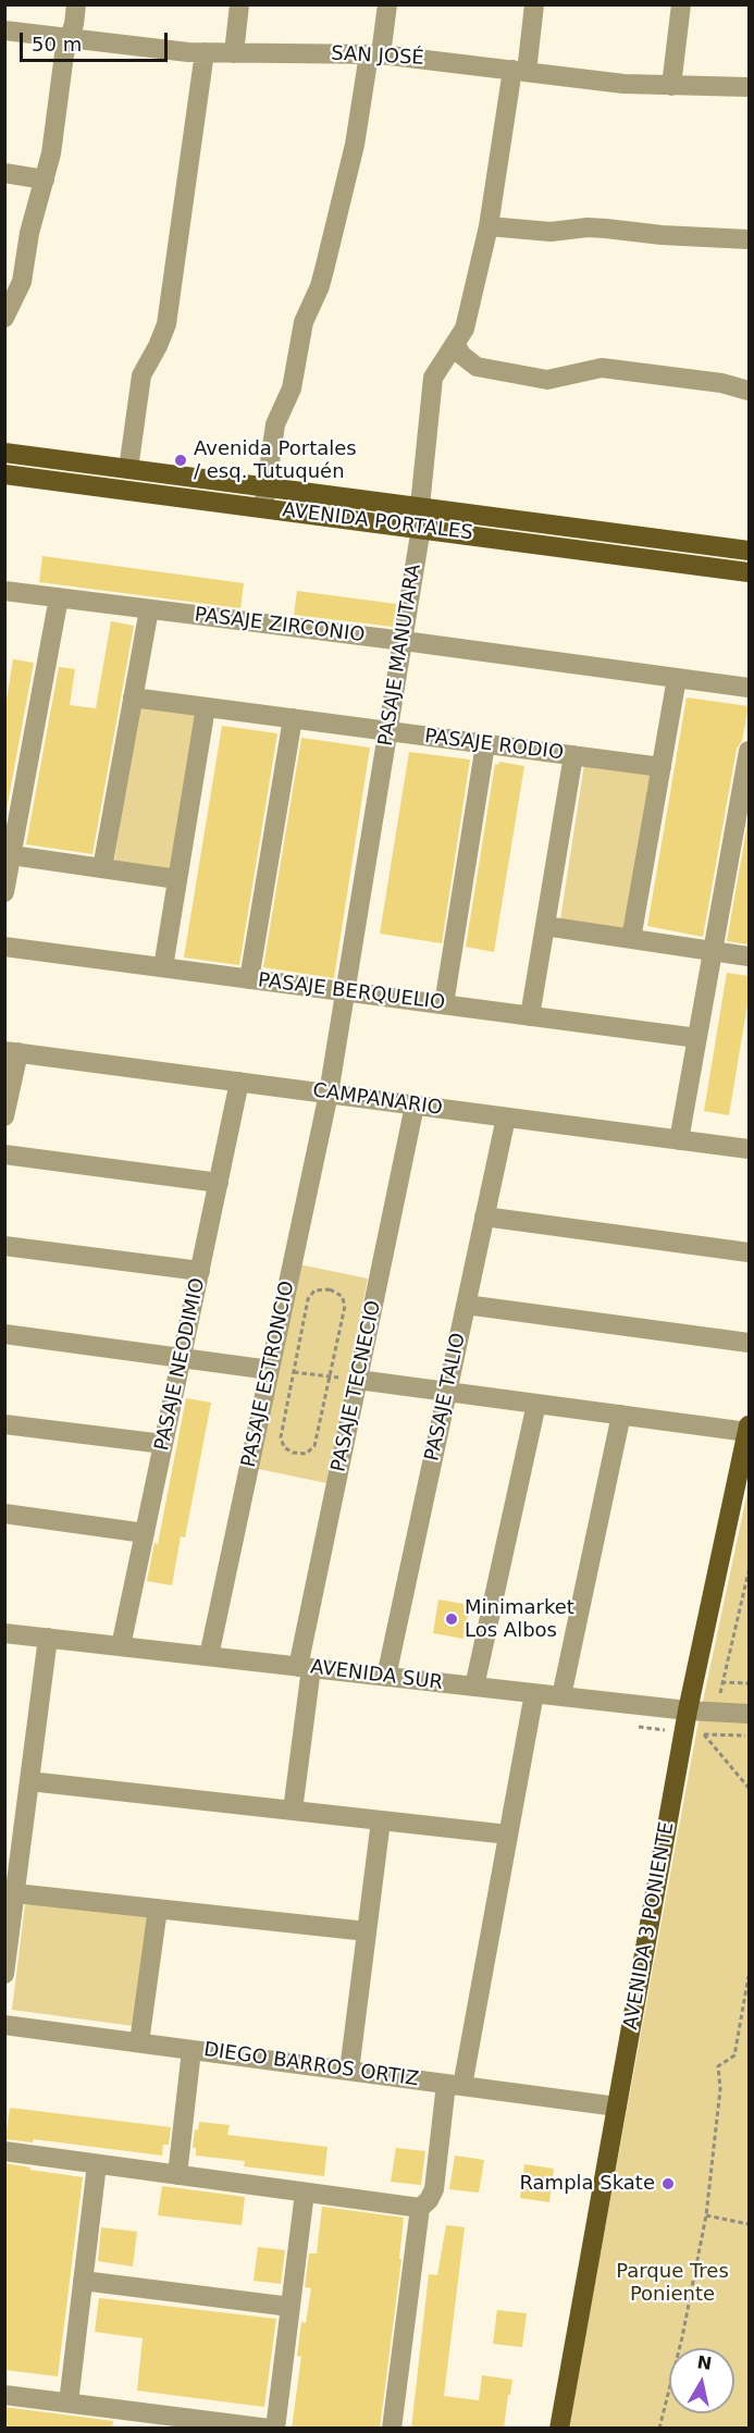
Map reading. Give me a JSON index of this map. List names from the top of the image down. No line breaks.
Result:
{"streets":{"main road":["AVENIDA PORTALES","AVENIDA 3 PONIENTE"],"street":["SAN JOSÉ","PASAJE ZIRCONIO","PASAJE MANUTARA","PASAJE RODIO","PASAJE BERQUELIO","CAMPANARIO","PASAJE NEODIMIO","PASAJE ESTRONCIO","PASAJE TECNECIO","PASAJE TALIO","AVENIDA SUR","DIEGO BARROS ORTIZ"]},"crossings":[["SAN JOSÉ","PASAJE MANUTARA"],["AVENIDA PORTALES","PASAJE MANUTARA"],["PASAJE ZIRCONIO","PASAJE MANUTARA"],["PASAJE MANUTARA","PASAJE RODIO"],["PASAJE MANUTARA","PASAJE BERQUELIO"],["PASAJE MANUTARA","CAMPANARIO"],["PASAJE MANUTARA","PASAJE ESTRONCIO"],["CAMPANARIO","PASAJE NEODIMIO"],["CAMPANARIO","PASAJE ESTRONCIO"],["CAMPANARIO","PASAJE TECNECIO"],["CAMPANARIO","PASAJE TALIO"],["PASAJE NEODIMIO","AVENIDA SUR"],["PASAJE ESTRONCIO","AVENIDA SUR"],["PASAJE TECNECIO","AVENIDA SUR"],["PASAJE TALIO","AVENIDA SUR"],["AVENIDA SUR","AVENIDA 3 PONIENTE"],["AVENIDA 3 PONIENTE","DIEGO BARROS ORTIZ"]],"parks":["Parque Tres Poniente"],"places":["Avenida Portales / esq. Tutuquén","Minimarket Los Albos","Rampla Skate"],"scale_bar":"50 m","north":"top"}
